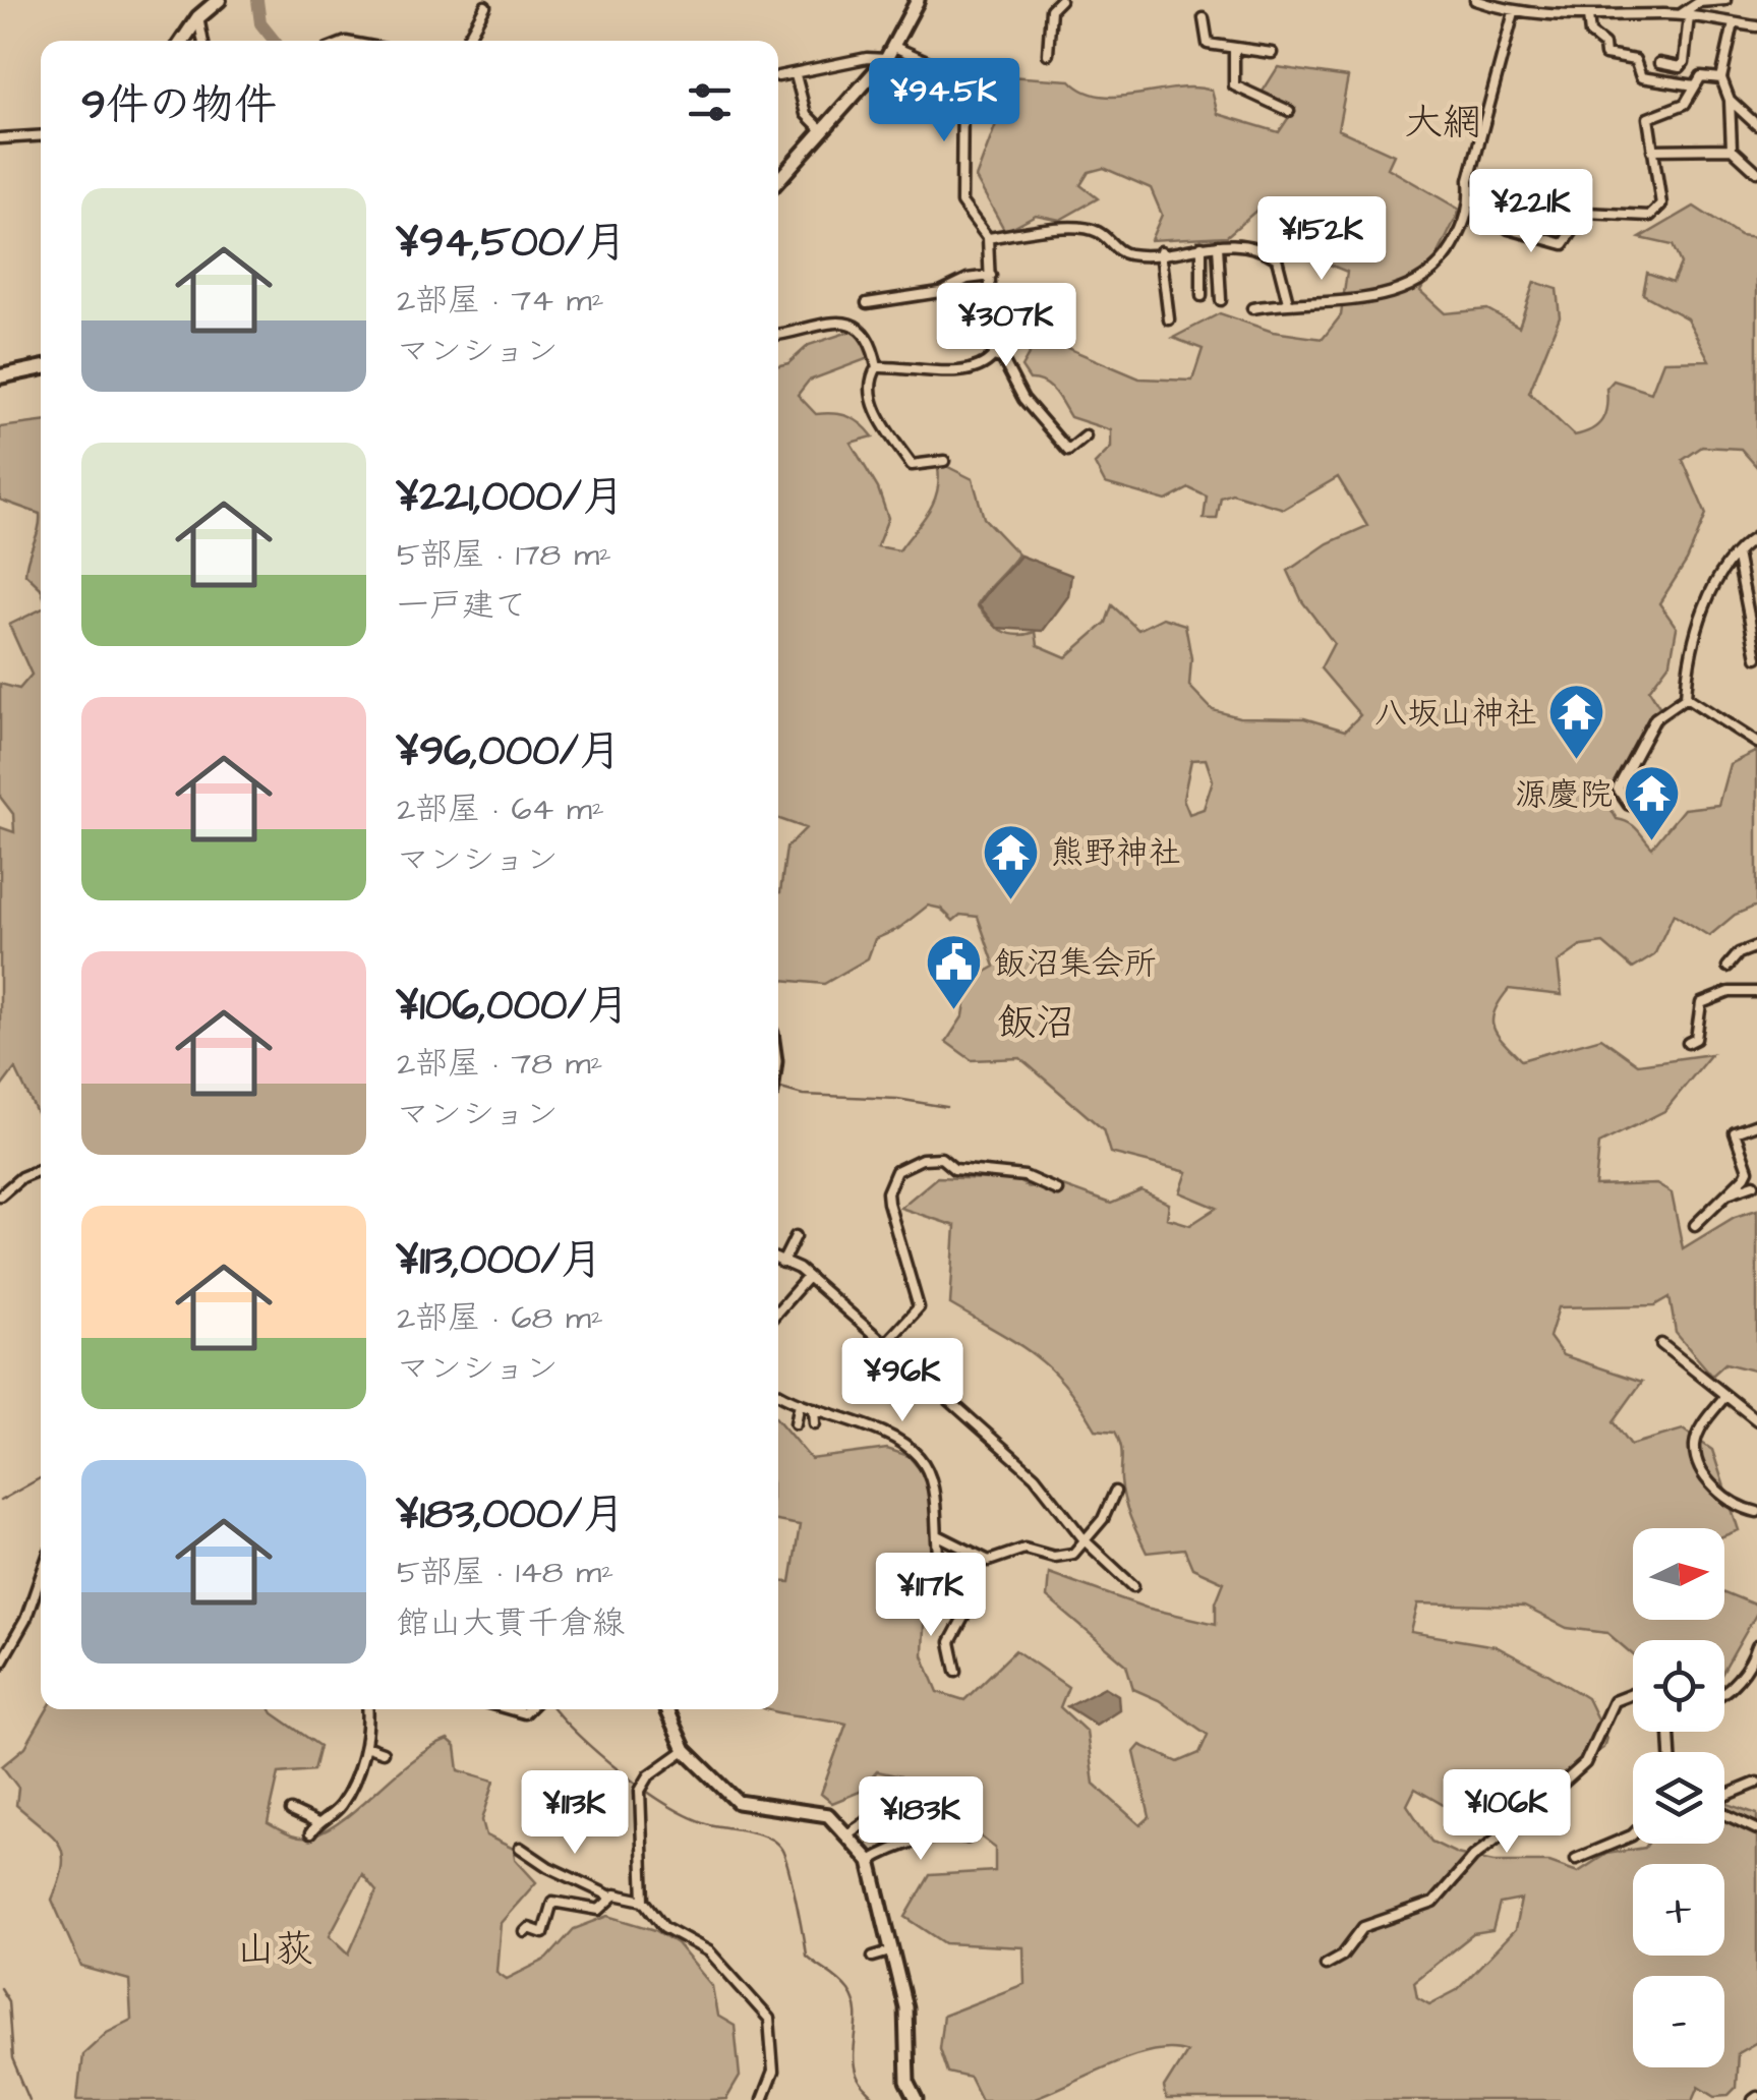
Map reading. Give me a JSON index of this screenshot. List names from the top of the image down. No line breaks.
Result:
{"districts":["大網","飯沼","山荻"],"places":{"temple":["八坂山神社","源慶院","熊野神社"],"public building":["飯沼集会所"]},"north":"right","page":{"heading":"9件の物件","price":["¥94.5K","¥221K","¥152K","¥307K","¥96K","¥117K","¥106K","¥113K","¥183K"],"list":[{"name":"¥94,500/月","note":"2部屋 · 74 m² · マンション"},{"name":"¥221,000/月","note":"5部屋 · 178 m² · 一戸建て"},{"name":"¥96,000/月","note":"2部屋 · 64 m² · マンション"},{"name":"¥106,000/月","note":"2部屋 · 78 m² · マンション"},{"name":"¥113,000/月","note":"2部屋 · 68 m² · マンション"},{"name":"¥183,000/月","note":"5部屋 · 148 m² · 館山大貫千倉線"}],"map_buttons":["+","−"]}}
